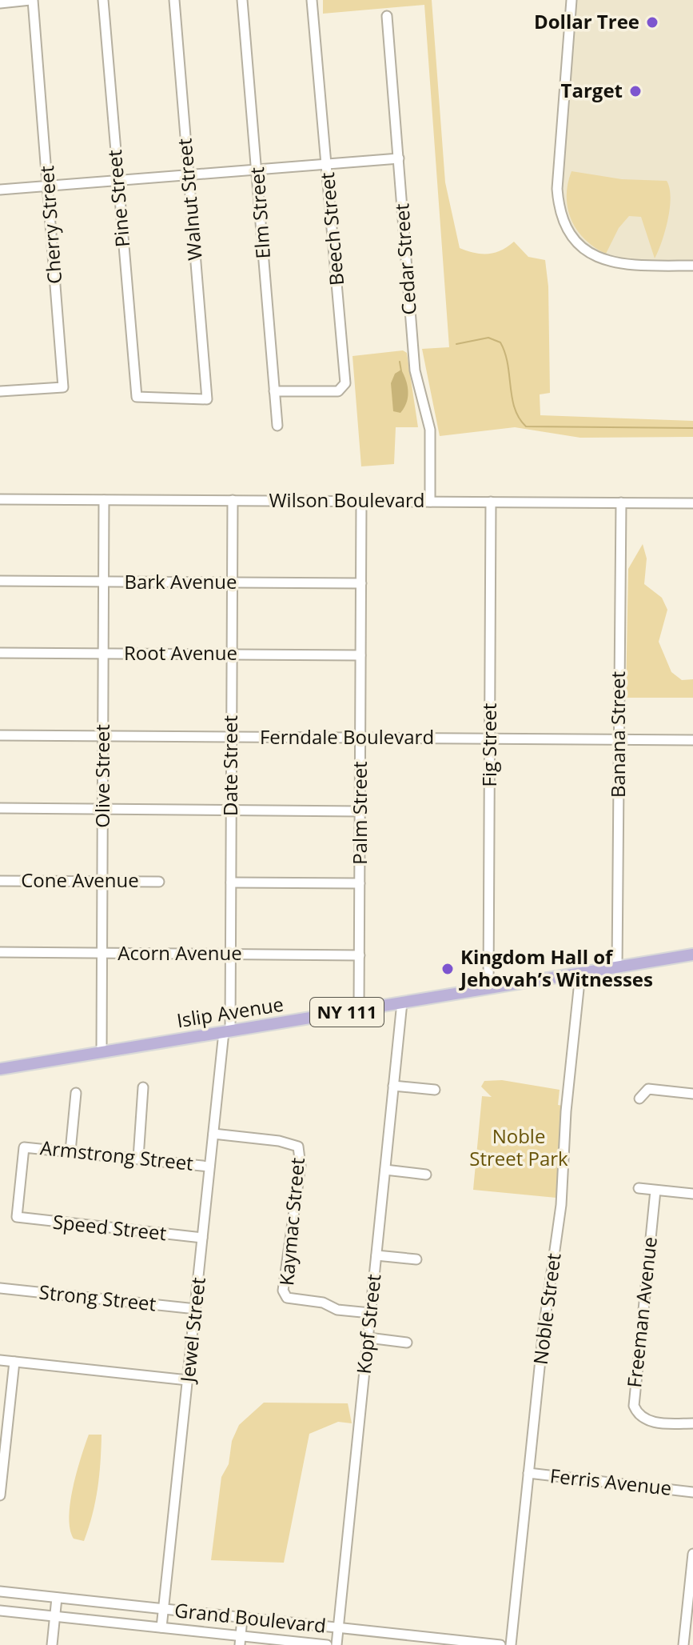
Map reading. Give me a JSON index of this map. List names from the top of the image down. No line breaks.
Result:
{"streets":{"main road":["NY 111","Islip Avenue"],"street":["Pine Street","Walnut Street","Elm Street","Cherry Street","Beech Street","Cedar Street","Wilson Boulevard","Bark Avenue","Root Avenue","Banana Street","Ferndale Boulevard","Fig Street","Date Street","Olive Street","Palm Street","Cone Avenue","Acorn Avenue","Armstrong Street","Kaymac Street","Speed Street","Strong Street","Noble Street","Freeman Avenue","Kopf Street","Jewel Street","Ferris Avenue","Grand Boulevard"]},"crossings":[["Pine Street","Walnut Street"],["Elm Street","Beech Street"],["Cedar Street","Wilson Boulevard"],["Wilson Boulevard","Banana Street"],["Wilson Boulevard","Fig Street"],["Wilson Boulevard","Date Street"],["Wilson Boulevard","Olive Street"],["Wilson Boulevard","Palm Street"],["Bark Avenue","Date Street"],["Bark Avenue","Olive Street"],["Bark Avenue","Palm Street"],["Root Avenue","Date Street"],["Root Avenue","Olive Street"],["Root Avenue","Palm Street"],["Banana Street","Ferndale Boulevard"],["Banana Street","Islip Avenue"],["Ferndale Boulevard","Fig Street"],["Ferndale Boulevard","Date Street"],["Ferndale Boulevard","Olive Street"],["Ferndale Boulevard","Palm Street"],["Fig Street","Islip Avenue"],["Date Street","Acorn Avenue"],["Date Street","Islip Avenue"],["Date Street","Jewel Street"],["Olive Street","Cone Avenue"],["Olive Street","Acorn Avenue"],["Olive Street","Islip Avenue"],["Palm Street","Acorn Avenue"],["Palm Street","Islip Avenue"],["Islip Avenue","Noble Street"],["Islip Avenue","Kopf Street"],["Islip Avenue","Jewel Street"],["Armstrong Street","Speed Street"],["Armstrong Street","Jewel Street"],["Kaymac Street","Kopf Street"],["Kaymac Street","Jewel Street"],["Speed Street","Jewel Street"],["Strong Street","Jewel Street"],["Noble Street","Ferris Avenue"],["Kopf Street","Grand Boulevard"],["Jewel Street","Grand Boulevard"]],"parks":["Noble Street Park"],"places":["Dollar Tree","Target","Kingdom Hall of Jehovah’s Witnesses"]}
